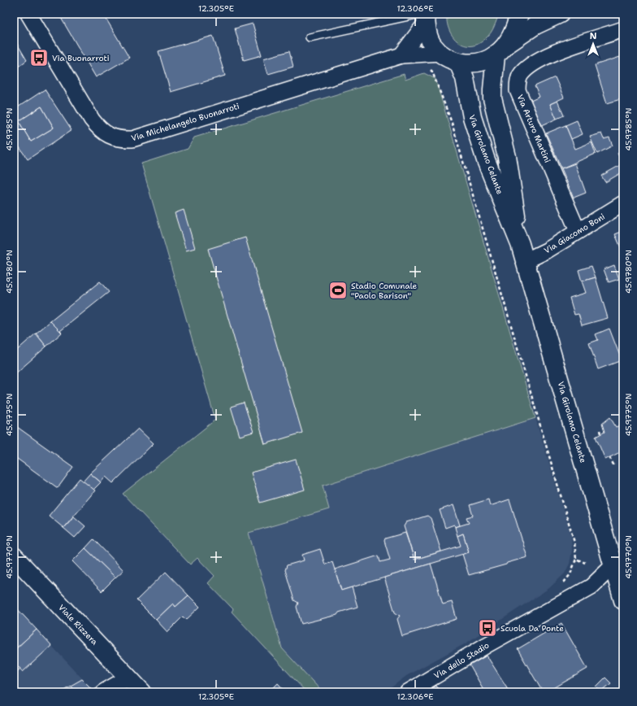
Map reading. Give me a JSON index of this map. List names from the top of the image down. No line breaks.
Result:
{"streets":{"main road":["Via Girolamo Celante","Viale Rizzera"],"street":["Via Michelangelo Buonarroti","Via Arturo Martini","Via Giacomo Boni","Via dello Stadio"]},"crossings":[["Via Arturo Martini","Via Giacomo Boni"],["Via Girolamo Celante","Via Giacomo Boni"],["Via Girolamo Celante","Via dello Stadio"]],"places":{"bus stop":["Via Buonarroti","Scuola Da Ponte"],"sports":["Stadio Comunale \"Paolo Barison\""]},"north":"top","coordinates":["12.305°E","12.306°E","45.9785°N","45.9780°N","45.9775°N","45.9770°N"]}
